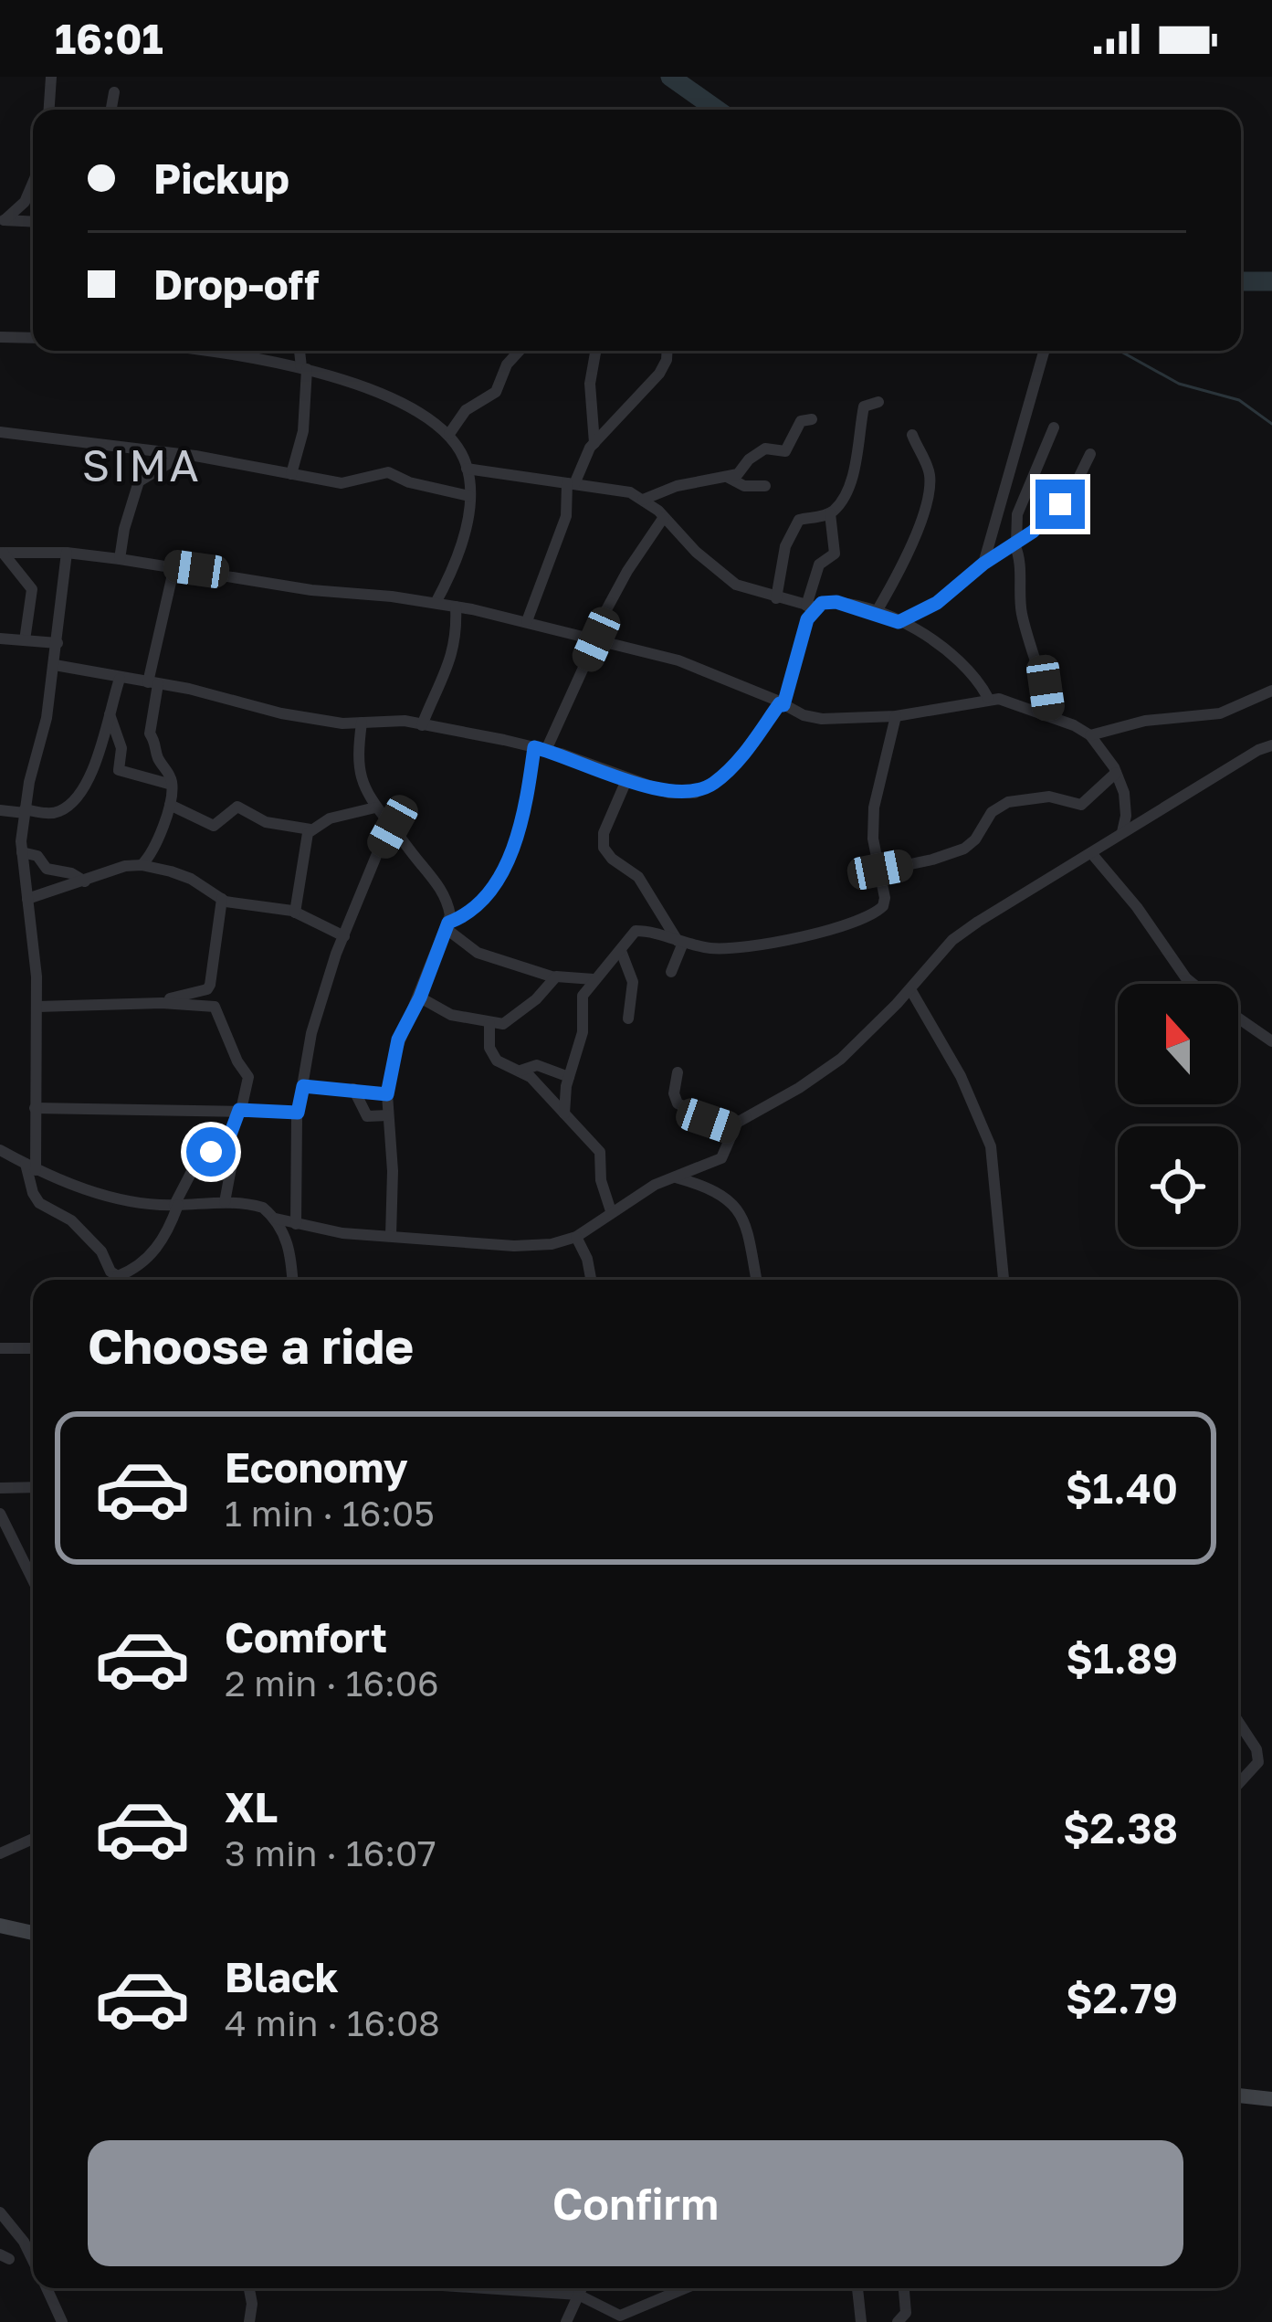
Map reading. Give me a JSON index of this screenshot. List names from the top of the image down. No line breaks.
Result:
{"districts":["SIMA"],"north":"top","page":{"status":"16:01","banner":["Pickup","Drop-off"],"heading":"Choose a ride","list":[{"name":"Economy","note":"1 min · 16:05","value":"$1.40"},{"name":"Comfort","note":"2 min · 16:06","value":"$1.89"},{"name":"XL","note":"3 min · 16:07","value":"$2.38"},{"name":"Black","note":"4 min · 16:08","value":"$2.79"}],"buttons":"Confirm"}}
